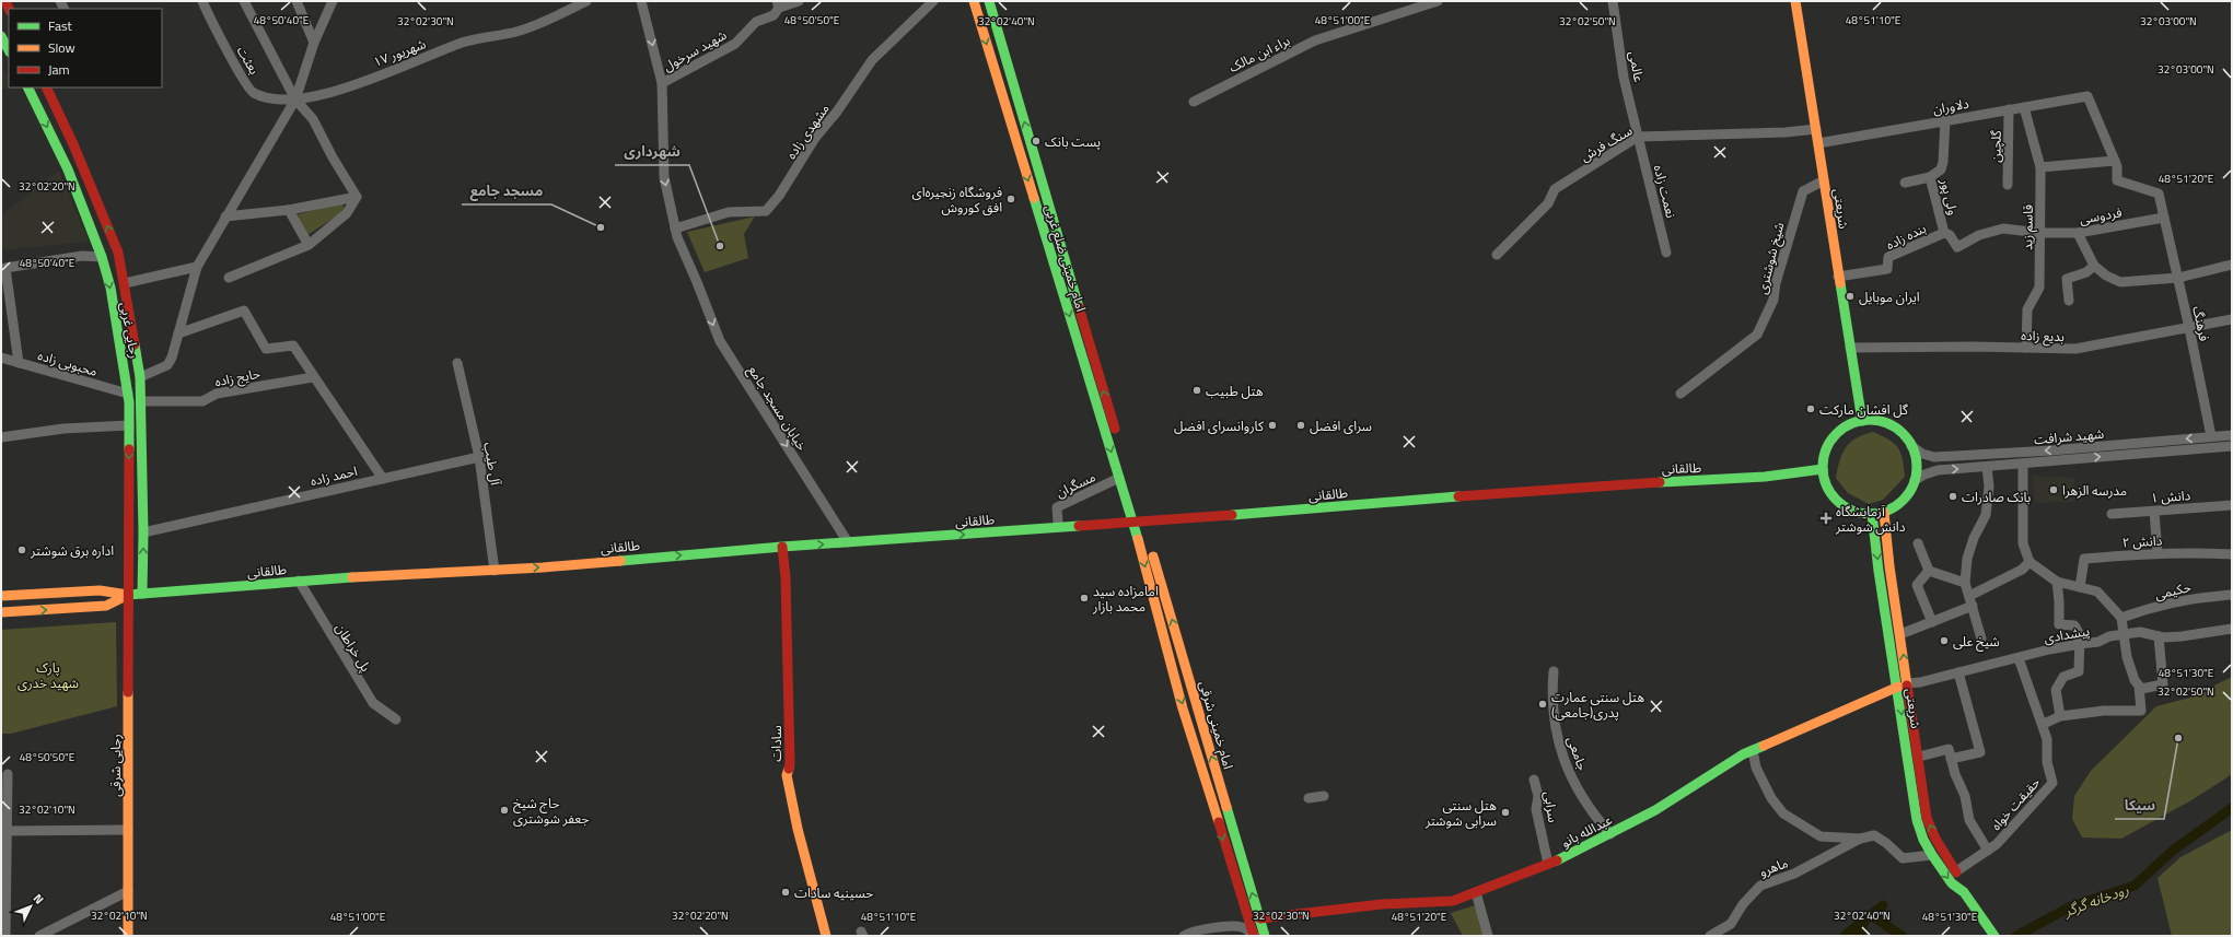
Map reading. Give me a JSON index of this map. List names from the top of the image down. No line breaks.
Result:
{"streets":{"main road":["شریعتی","امام خمینی ضلع غربی","رجایی غربی","طالقانی","امام خمینی شرقی","سادات","رجایی شرقی","عبدالله بانو"],"street":["شهید سرخول","۱۷ شهریور","براء ابن مالک","بعثت","عالمی","دلاوران","مشهدی زاده","سنگ فرش","گلچین","نعمت زاده","ولی پور","فردوسی","قاسم زید","بنده زاده","شیخ شوشتری","فرهنگ","بدیع زاده","محبوبی زاده","حایج زاده","خیابان مسجد جامع","شهید شرافت","آل طیب","احمد زاده","مسگران","دانش ۱","دانش ۲","حکیمی","پیشدادی","پل خراطان","جامعی","حقیقت خواه","سرابی","ماهرو"]},"crossings":[["شهید سرخول","خیابان مسجد جامع"],["۱۷ شهریور","بعثت"],["عالمی","سنگ فرش"],["عالمی","نعمت زاده"],["دلاوران","گلچین"],["دلاوران","ولی پور"],["دلاوران","شریعتی"],["دلاوران","قاسم زید"],["دلاوران","فرهنگ"],["مشهدی زاده","خیابان مسجد جامع"],["سنگ فرش","نعمت زاده"],["سنگ فرش","شریعتی"],["ولی پور","فردوسی"],["ولی پور","بنده زاده"],["شریعتی","بنده زاده"],["شریعتی","شیخ شوشتری"],["شریعتی","بدیع زاده"],["شریعتی","شهید شرافت"],["شریعتی","طالقانی"],["شریعتی","پیشدادی"],["شریعتی","حقیقت خواه"],["شریعتی","عبدالله بانو"],["فردوسی","قاسم زید"],["فردوسی","بنده زاده"],["فردوسی","فرهنگ"],["قاسم زید","بدیع زاده"],["امام خمینی ضلع غربی","طالقانی"],["امام خمینی ضلع غربی","مسگران"],["امام خمینی ضلع غربی","امام خمینی شرقی"],["فرهنگ","بدیع زاده"],["فرهنگ","شهید شرافت"],["رجایی غربی","محبوبی زاده"],["رجایی غربی","حایج زاده"],["رجایی غربی","طالقانی"],["رجایی غربی","احمد زاده"],["رجایی غربی","رجایی شرقی"],["خیابان مسجد جامع","طالقانی"],["شهید شرافت","طالقانی"],["آل طیب","طالقانی"],["آل طیب","احمد زاده"],["طالقانی","پل خراطان"],["طالقانی","امام خمینی شرقی"],["طالقانی","سادات"],["طالقانی","رجایی شرقی"],["پیشدادی","حقیقت خواه"],["پیشدادی","عبدالله بانو"],["امام خمینی شرقی","عبدالله بانو"],["جامعی","عبدالله بانو"],["سرابی","عبدالله بانو"]],"one_way":["خیابان مسجد جامع","طالقانی"],"water":["رودخانه گرگر"],"parks":["پارک شهید خدری"],"places":{"other":["پست بانک","فروشگاه زنجیره‌ای افق کوروش","مسجد جامع","شهرداری","ایران موبایل","هتل طبیب","گل افشان مارکت","کاروانسرای افضل","سرای افضل","مدرسه الزهرا","بانک صادرات","اداره برق شوشتر","امامزاده سید محمد بازار","شیخ علی","هتل سنتی عمارت پدری(جامعی)","سیکا","حاج شیخ جعفر شوشتری","هتل سنتی سرابی شوشتر","حسینیه سادات"],"health":["آزمایشگاه دانش شوشتر"]},"legend":["Fast","Slow","Jam"],"north":"top right","coordinates":["48°50'40\"E","48°50'50\"E","48°51'00\"E","48°51'10\"E","32°02'50\"N","32°02'30\"N","32°02'40\"N","32°03'00\"N","48°51'20\"E","32°02'20\"N","48°51'30\"E","32°02'10\"N"]}
